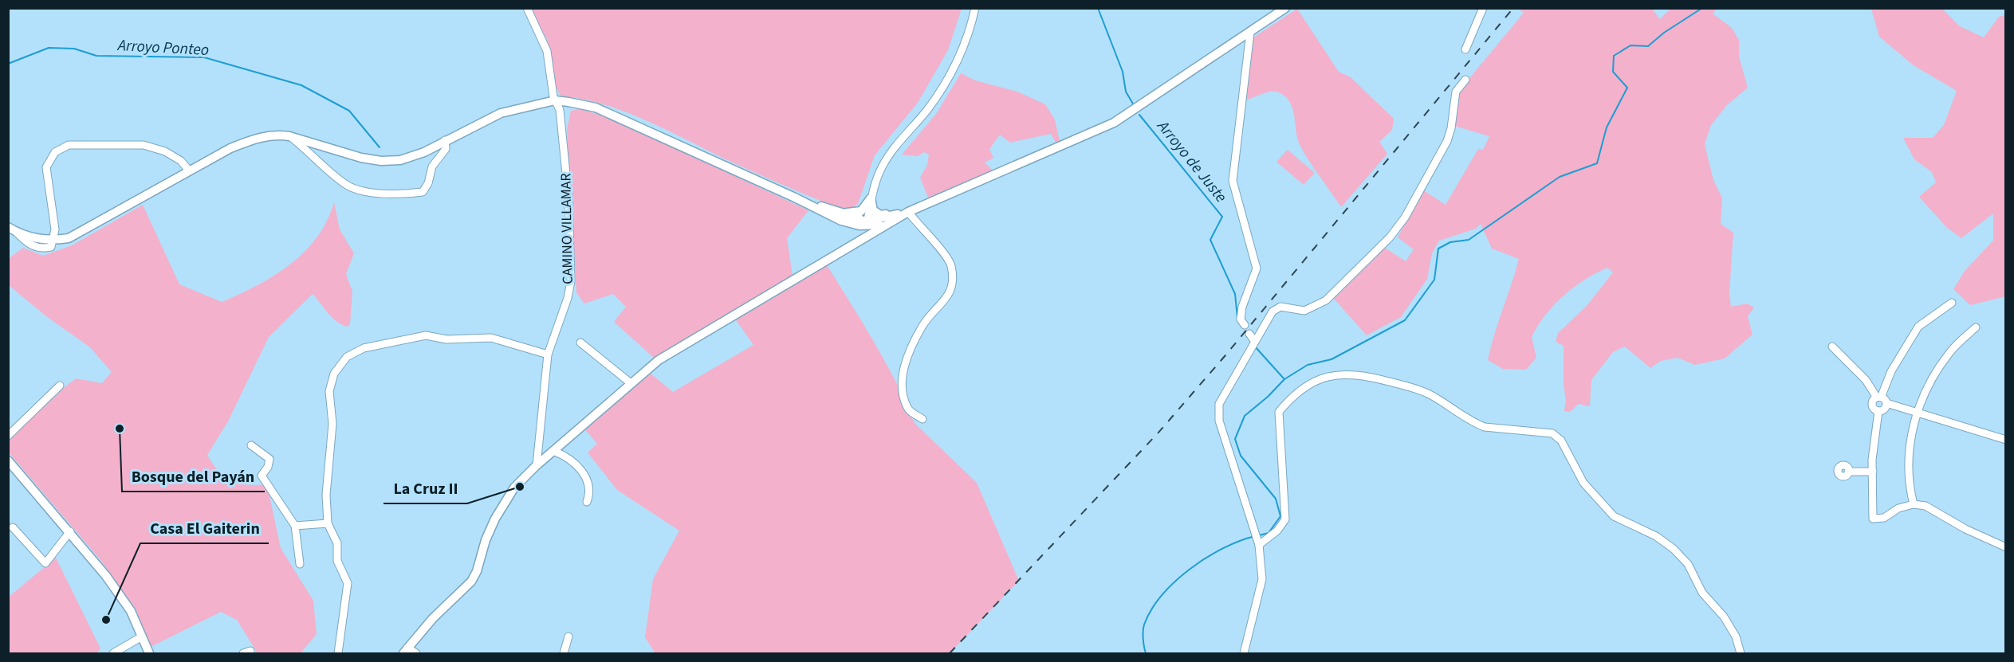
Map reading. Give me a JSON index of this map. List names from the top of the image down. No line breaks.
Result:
{"streets":{"street":["CAMINO VILLAMAR"]},"water":["Arroyo Ponteo","Arroyo de Juste"],"places":["Bosque del Payán","La Cruz II","Casa El Gaiterin"]}
